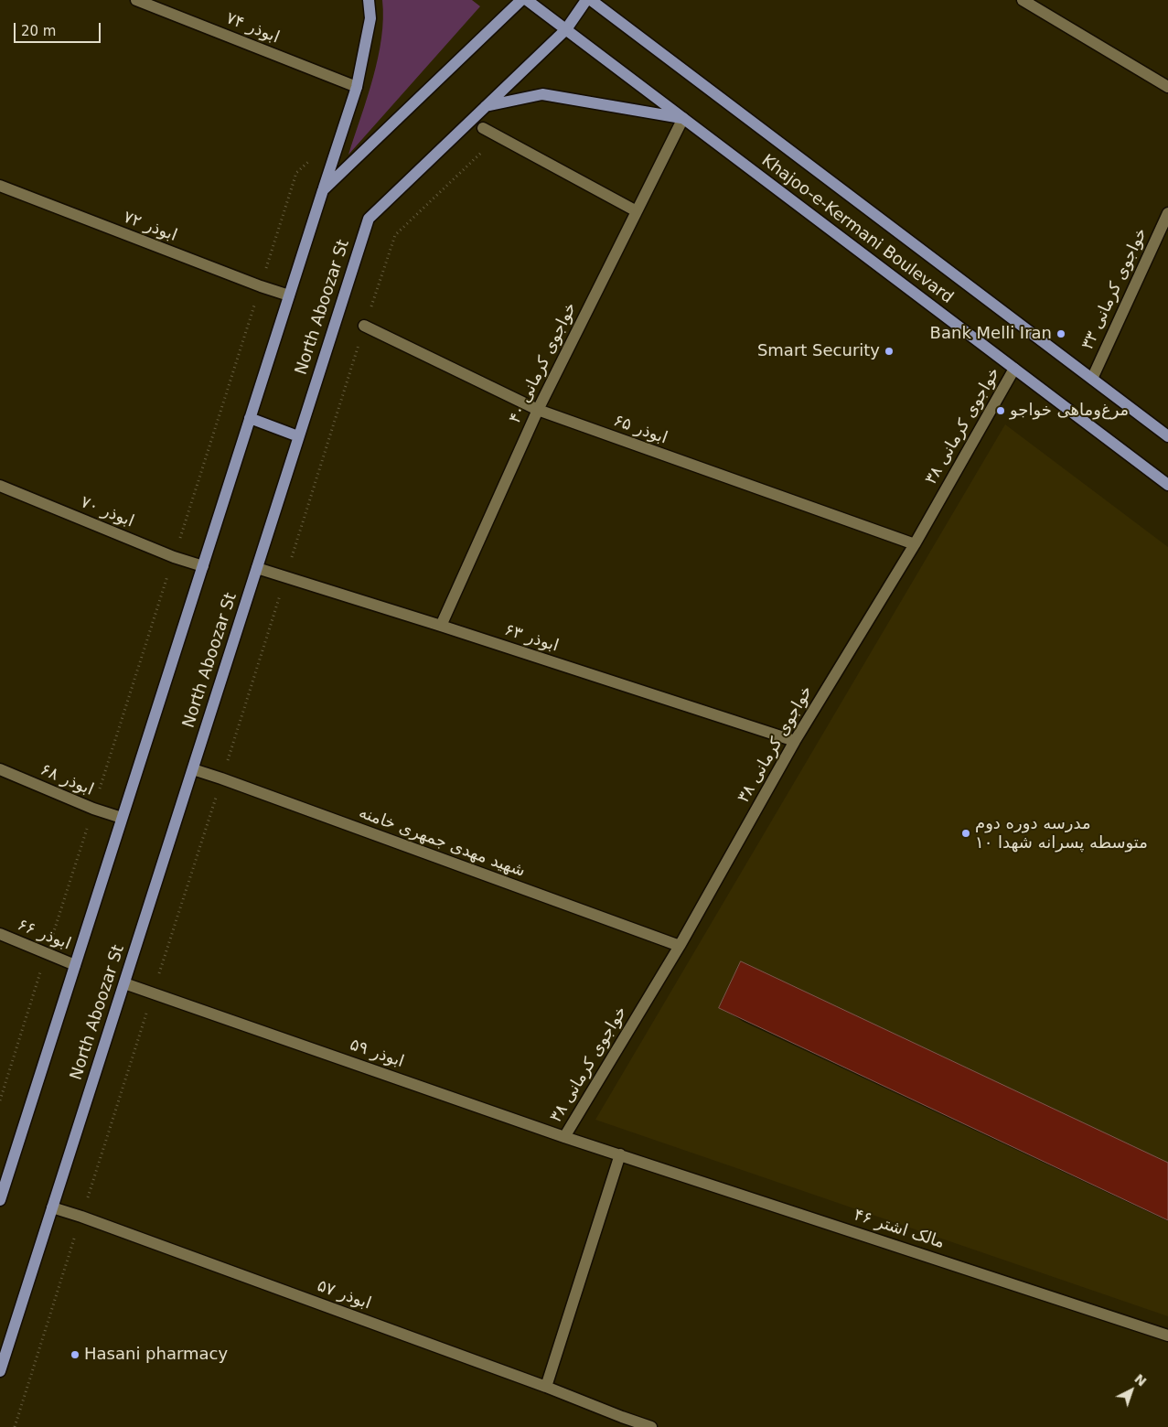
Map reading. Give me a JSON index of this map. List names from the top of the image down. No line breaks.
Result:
{"streets":{"main road":["Khajoo-e-Kermani Boulevard","North Aboozar St"],"street":["ابوذر ۷۴","ابوذر ۷۲","خواجوی کرمانی ۳۳","خواجوی کرمانی ۴۰","خواجوی کرمانی ۳۸","ابوذر ۶۵","ابوذر ۷۰","ابوذر ۶۳","ابوذر ۶۸","شهید مهدی جمهری خامنه","ابوذر ۶۶","ابوذر ۵۹","مالک اشتر ۴۶","ابوذر ۵۷"]},"crossings":[["Khajoo-e-Kermani Boulevard","خواجوی کرمانی ۳۳"],["Khajoo-e-Kermani Boulevard","North Aboozar St"],["Khajoo-e-Kermani Boulevard","خواجوی کرمانی ۴۰"],["Khajoo-e-Kermani Boulevard","خواجوی کرمانی ۳۸"],["North Aboozar St","ابوذر ۶۳"],["North Aboozar St","شهید مهدی جمهری خامنه"],["North Aboozar St","ابوذر ۵۹"],["North Aboozar St","ابوذر ۵۷"],["خواجوی کرمانی ۴۰","ابوذر ۶۵"],["خواجوی کرمانی ۴۰","ابوذر ۶۳"],["خواجوی کرمانی ۳۸","ابوذر ۶۵"],["خواجوی کرمانی ۳۸","ابوذر ۶۳"],["خواجوی کرمانی ۳۸","شهید مهدی جمهری خامنه"],["خواجوی کرمانی ۳۸","ابوذر ۵۹"],["ابوذر ۵۹","مالک اشتر ۴۶"]],"places":["Bank Melli Iran","Smart Security","مرغ‌وماهی‌ خواجو","مدرسه دوره دوم متوسطه پسرانه شهدا ۱۰","Hasani pharmacy"],"scale_bar":"20 m","north":"top right"}
